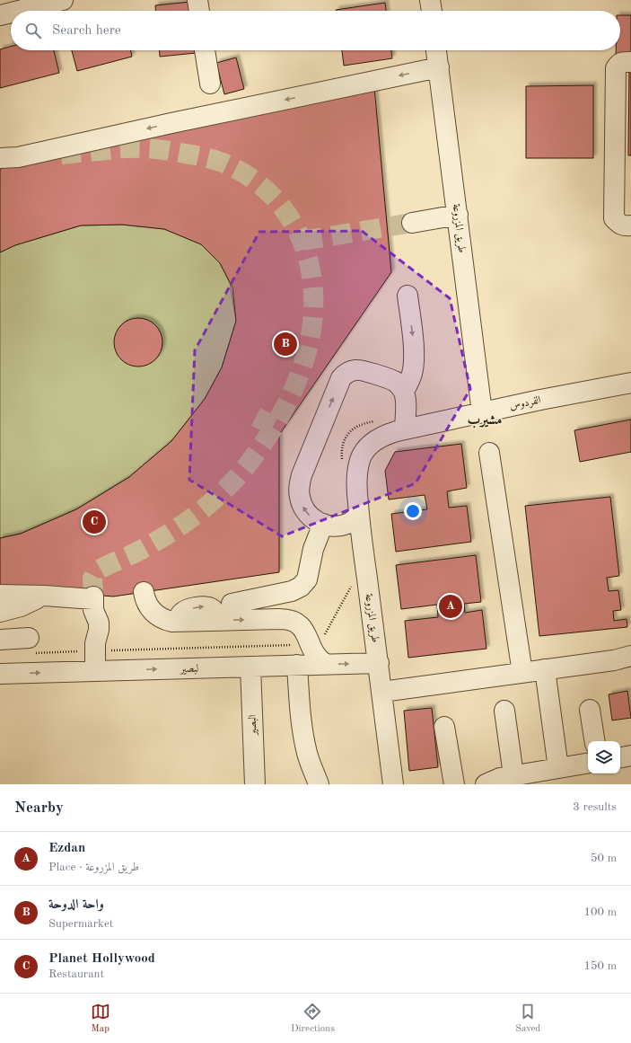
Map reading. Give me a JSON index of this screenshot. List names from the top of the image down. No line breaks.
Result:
{"streets":{"street":["طريق المزروعة","الفردوس","لبصير","البصير"]},"crossings":[["طريق المزروعة","الفردوس"],["طريق المزروعة","لبصير"],["لبصير","البصير"]],"districts":["مشيرب"],"page":{"search":"Search here","pins":["B","C","A"],"heading":["Nearby","3 results"],"list":[{"mark":"A","name":"Ezdan","note":"Place · طريق المزروعة","value":"50 m"},{"mark":"B","name":"واحة الدوحة","note":"Supermarket","value":"100 m"},{"mark":"C","name":"Planet Hollywood","note":"Restaurant","value":"150 m"}],"nav":["Map","Directions","Saved"]}}
